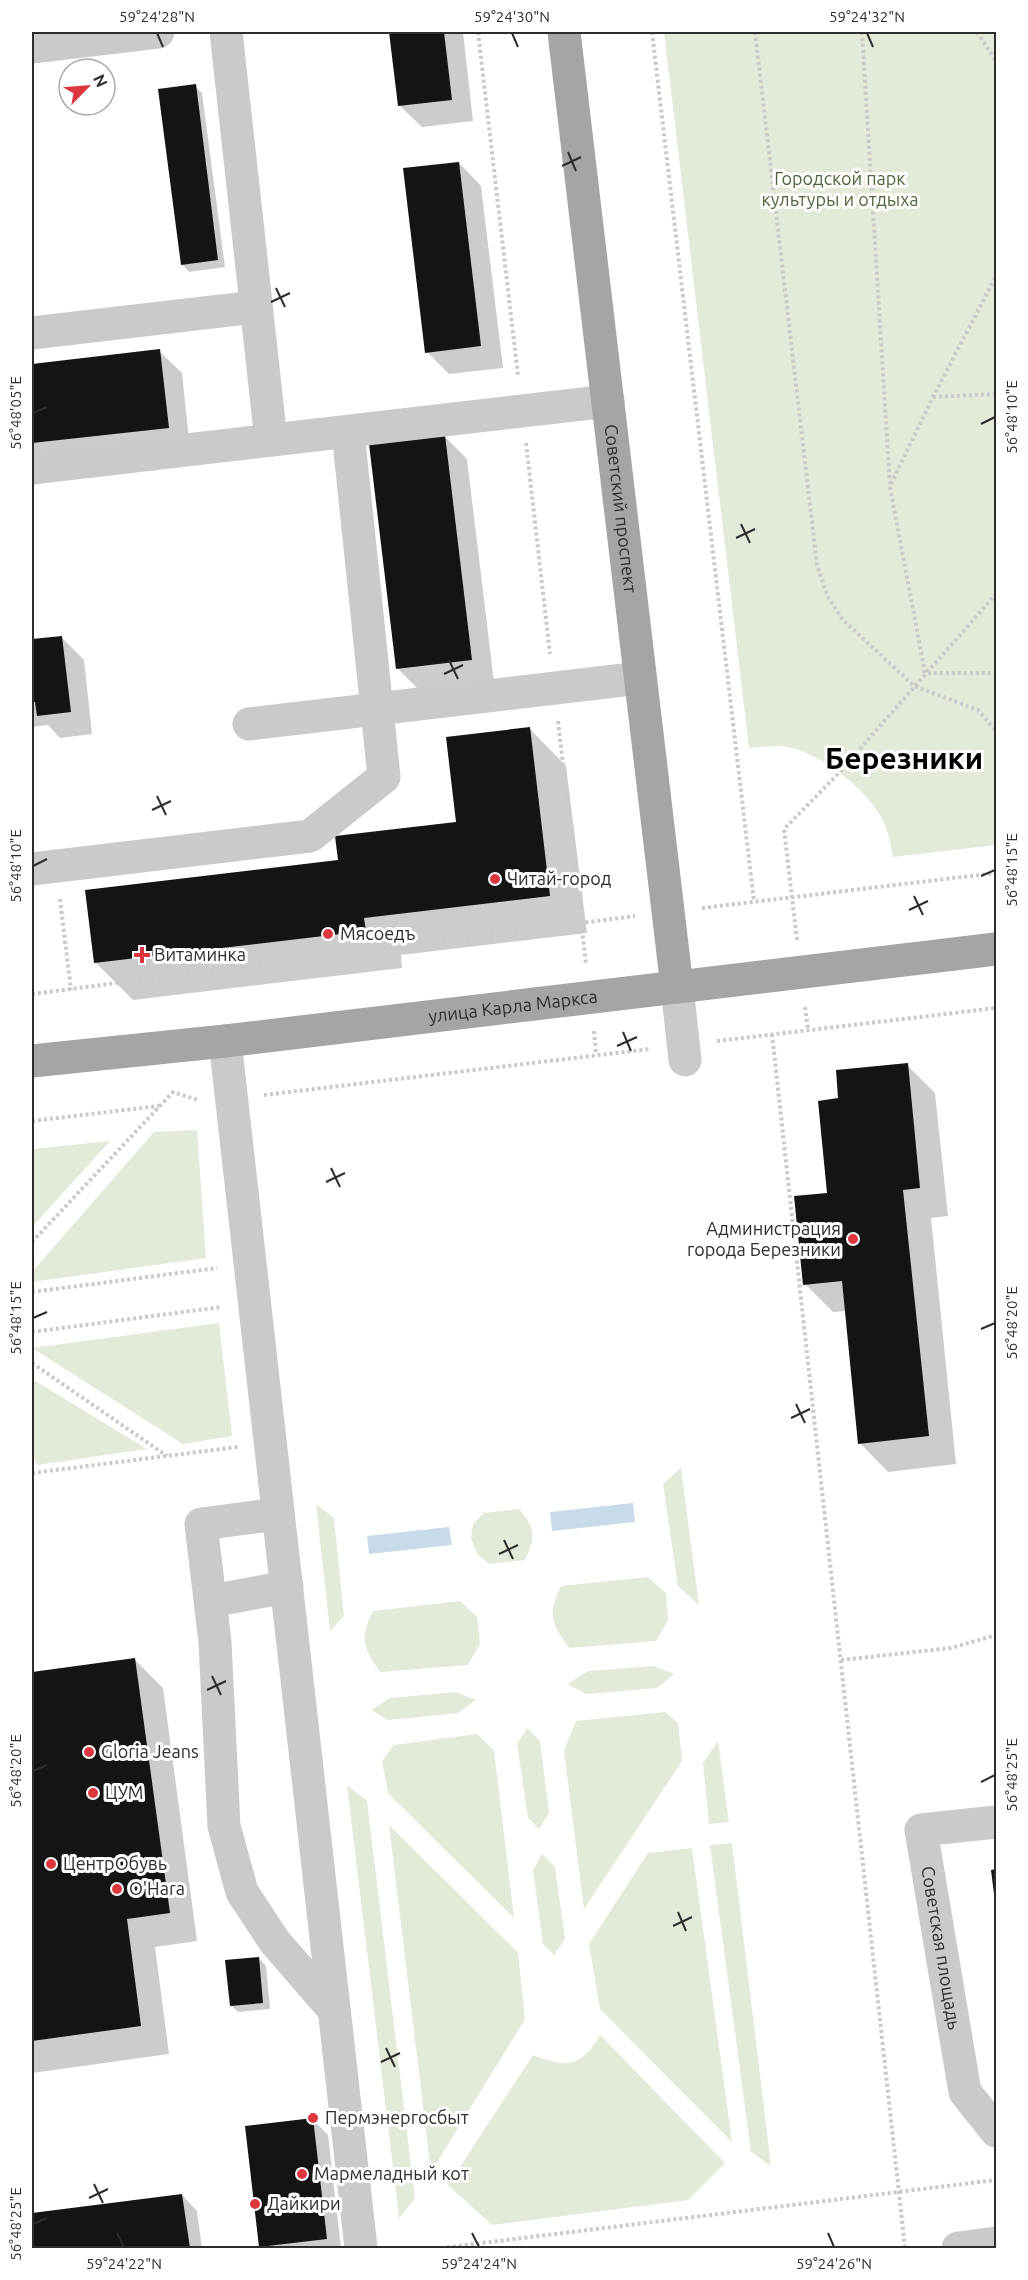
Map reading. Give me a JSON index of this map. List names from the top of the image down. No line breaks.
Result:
{"streets":{"main road":["Советский проспект","улица Карла Маркса"],"street":["Советская площадь"]},"crossings":[["Советский проспект","улица Карла Маркса"]],"districts":["Березники"],"parks":["Городской парк культуры и отдыха"],"places":{"other":["Читай-город","Мясоедъ","Администрация города Березники","Gloria Jeans","ЦУМ","ЦентрОбувь","O'Hara","Пермэнергосбыт","Мармеладный кот","Дайкири"],"health":["Витаминка"]},"north":"top right","coordinates":["59°24'28\"N","59°24'30\"N","59°24'32\"N","56°48'05\"E","56°48'10\"E","56°48'15\"E","56°48'20\"E","56°48'25\"E","59°24'22\"N","59°24'24\"N","59°24'26\"N"]}
